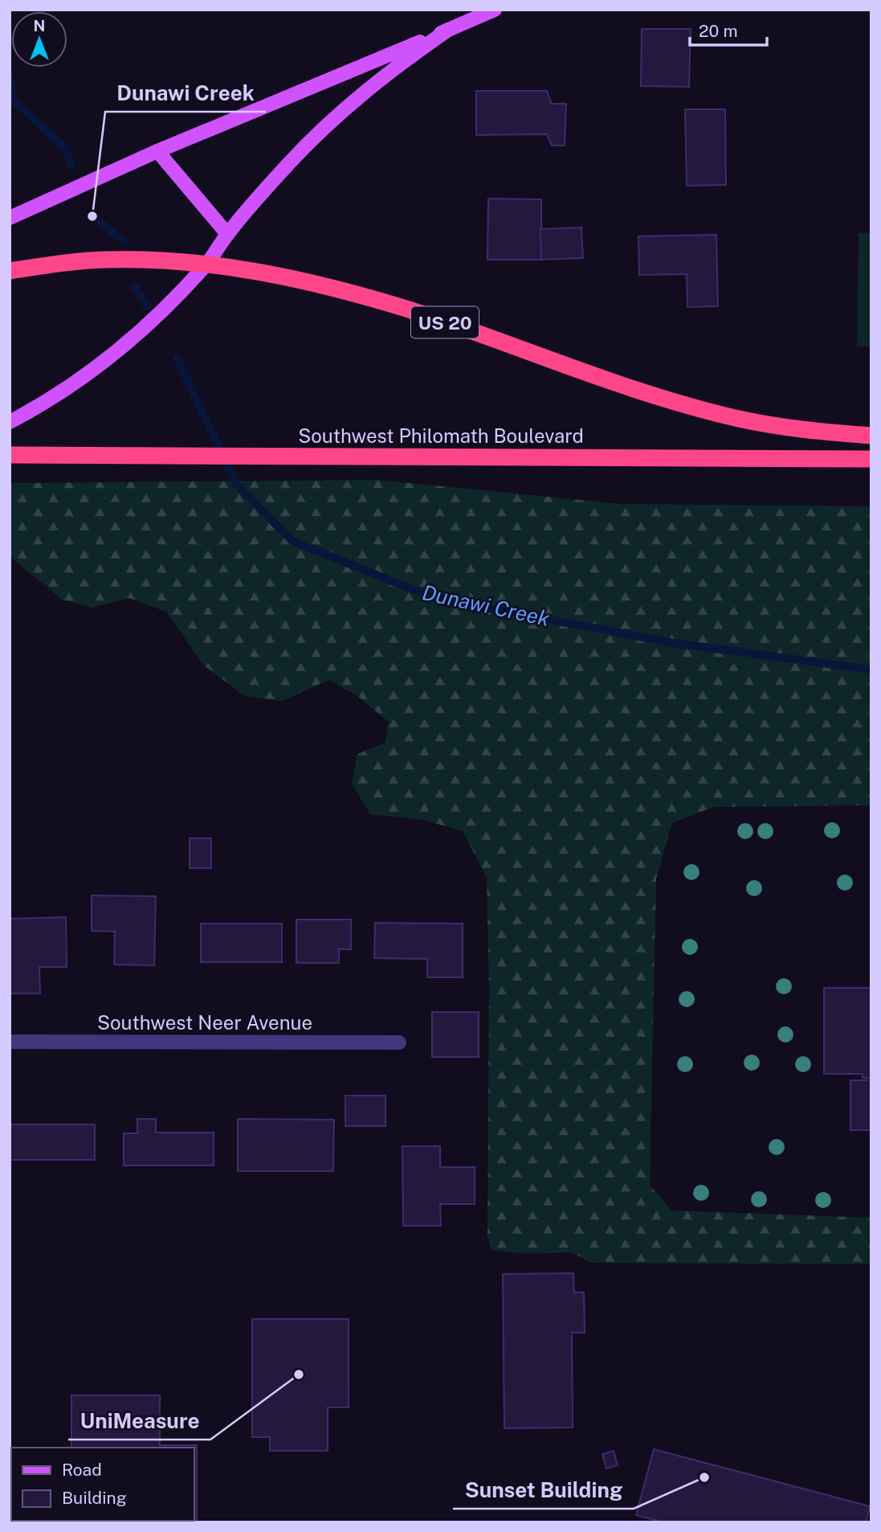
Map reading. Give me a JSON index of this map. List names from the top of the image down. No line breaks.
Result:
{"streets":{"highway":["US 20","Southwest Philomath Boulevard"],"street":["Southwest Neer Avenue"]},"water":["Dunawi Creek"],"places":["Dunawi Creek","UniMeasure","Sunset Building"],"legend":["Road","Building"],"scale_bar":"20 m","north":"top"}
